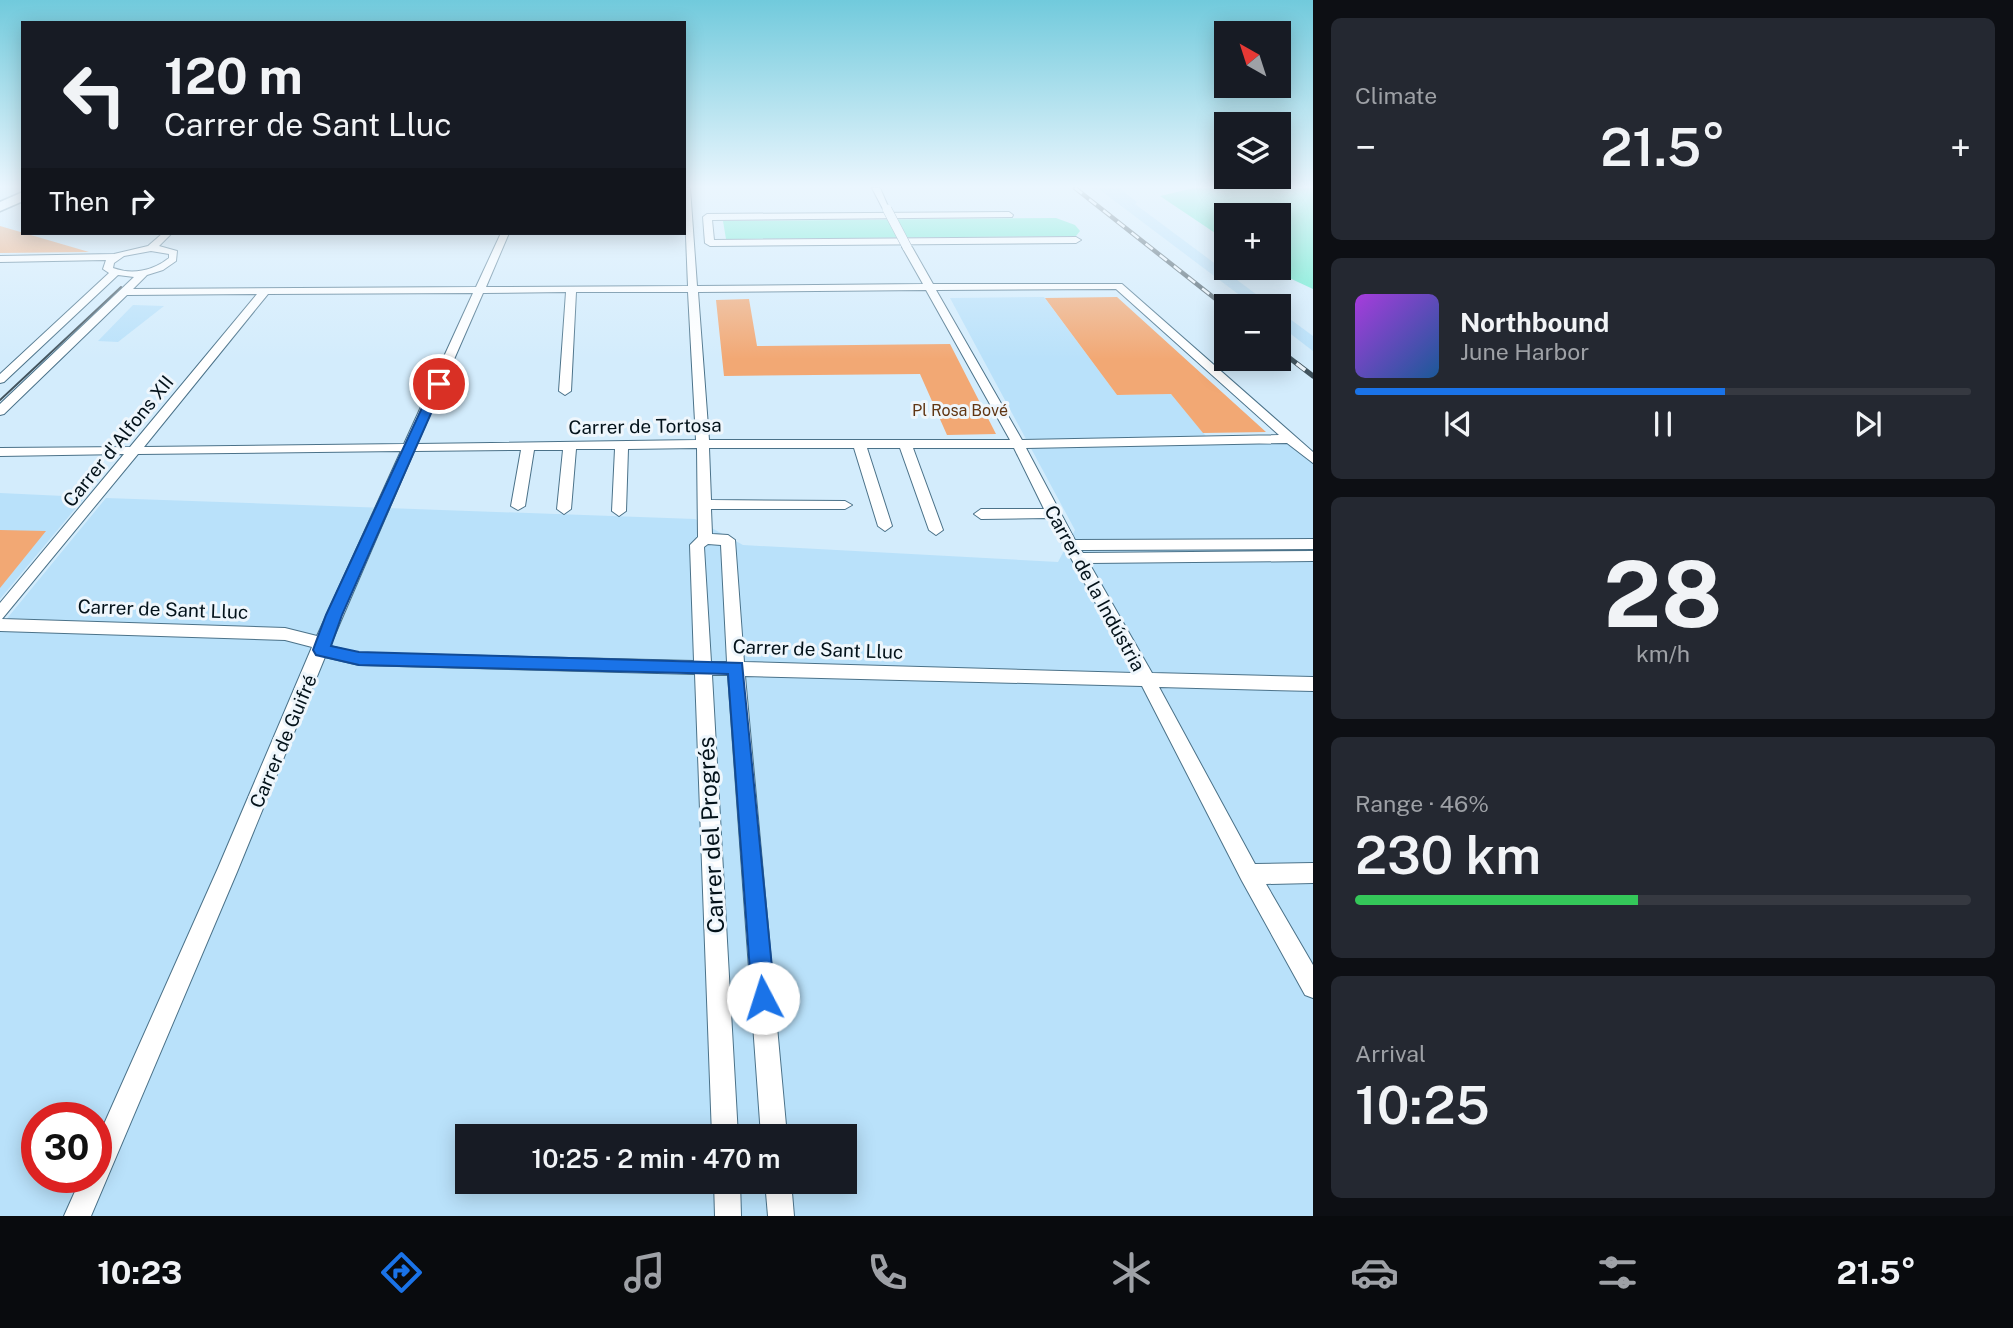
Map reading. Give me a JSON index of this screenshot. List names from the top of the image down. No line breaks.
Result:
{"streets":{"street":["Carrer de Tortosa","Carrer d'Alfons XII","Carrer de la Indústria","Carrer de Sant Lluc","Carrer de Guifré","Carrer del Progrés"]},"crossings":[["Carrer de Tortosa","Carrer d'Alfons XII"],["Carrer de Tortosa","Carrer de la Indústria"],["Carrer de Tortosa","Carrer de Guifré"],["Carrer de Tortosa","Carrer del Progrés"],["Carrer de la Indústria","Carrer de Sant Lluc"],["Carrer de Sant Lluc","Carrer de Guifré"],["Carrer de Sant Lluc","Carrer del Progrés"]],"parks":["Pl Rosa Bové"],"north":"top left","page":{"tile":["Climate",["28","km/h"],["Range · 46%","230 km"],["Arrival","10:25"]],"map_buttons":["+","−"],"turn":["120 m","Carrer de Sant Lluc"],"heat":["−","21.5°","+"],"then":"Then","song":["Northbound","June Harbor"],"limit":"30","trip":"10:25 · 2 min · 470 m","tabs":["10:23","21.5°"]}}
